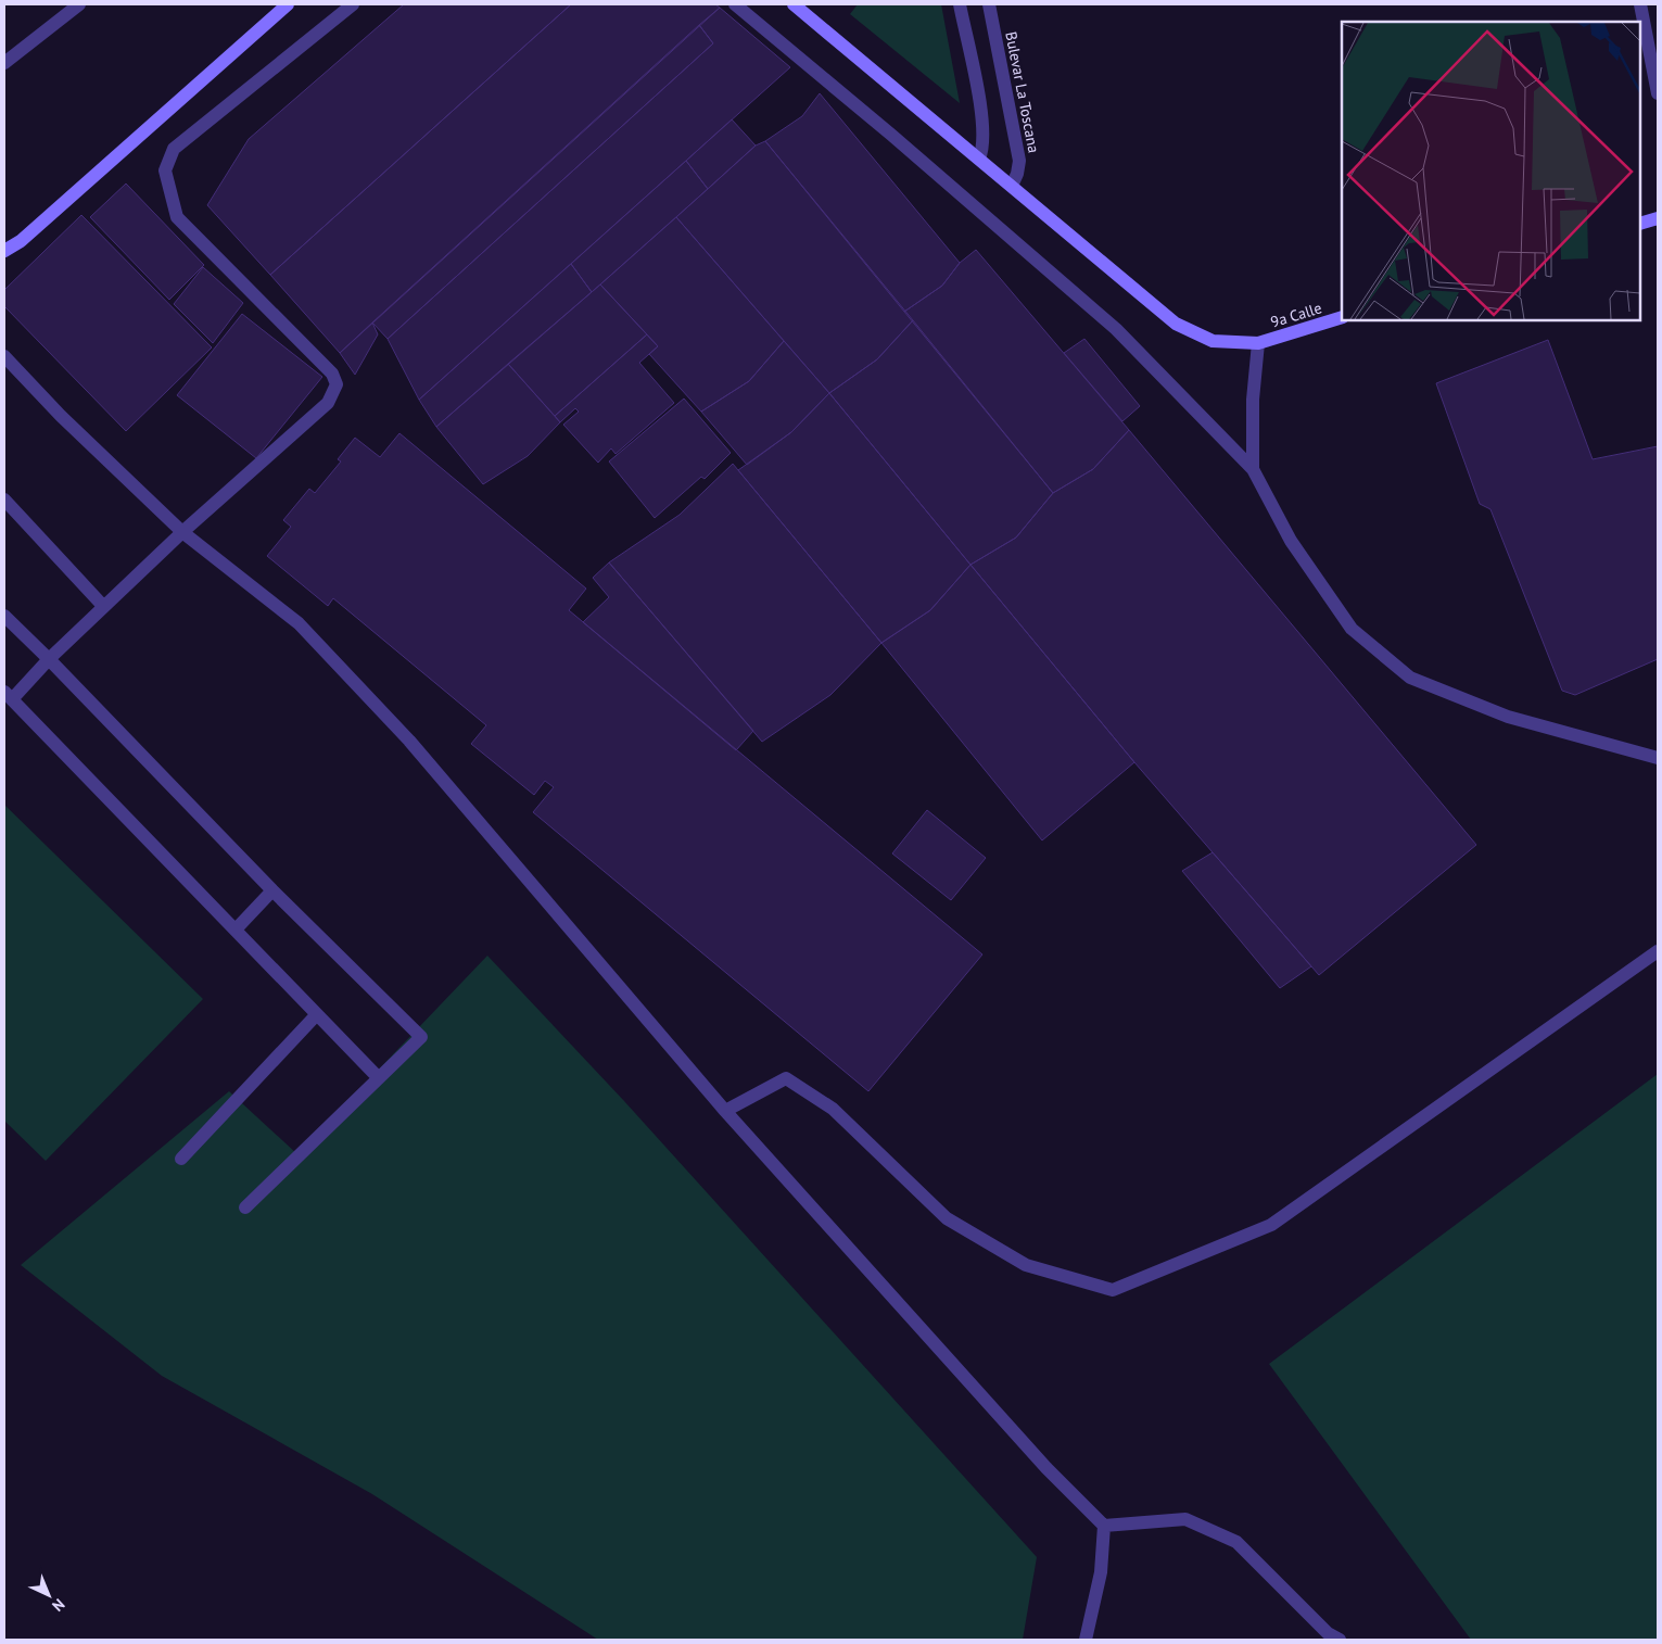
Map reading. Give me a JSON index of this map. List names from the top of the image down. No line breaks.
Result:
{"streets":{"main road":["9a Calle"],"street":["Bulevar La Toscana"]},"crossings":[["Bulevar La Toscana","9a Calle"]],"north":"bottom right"}
